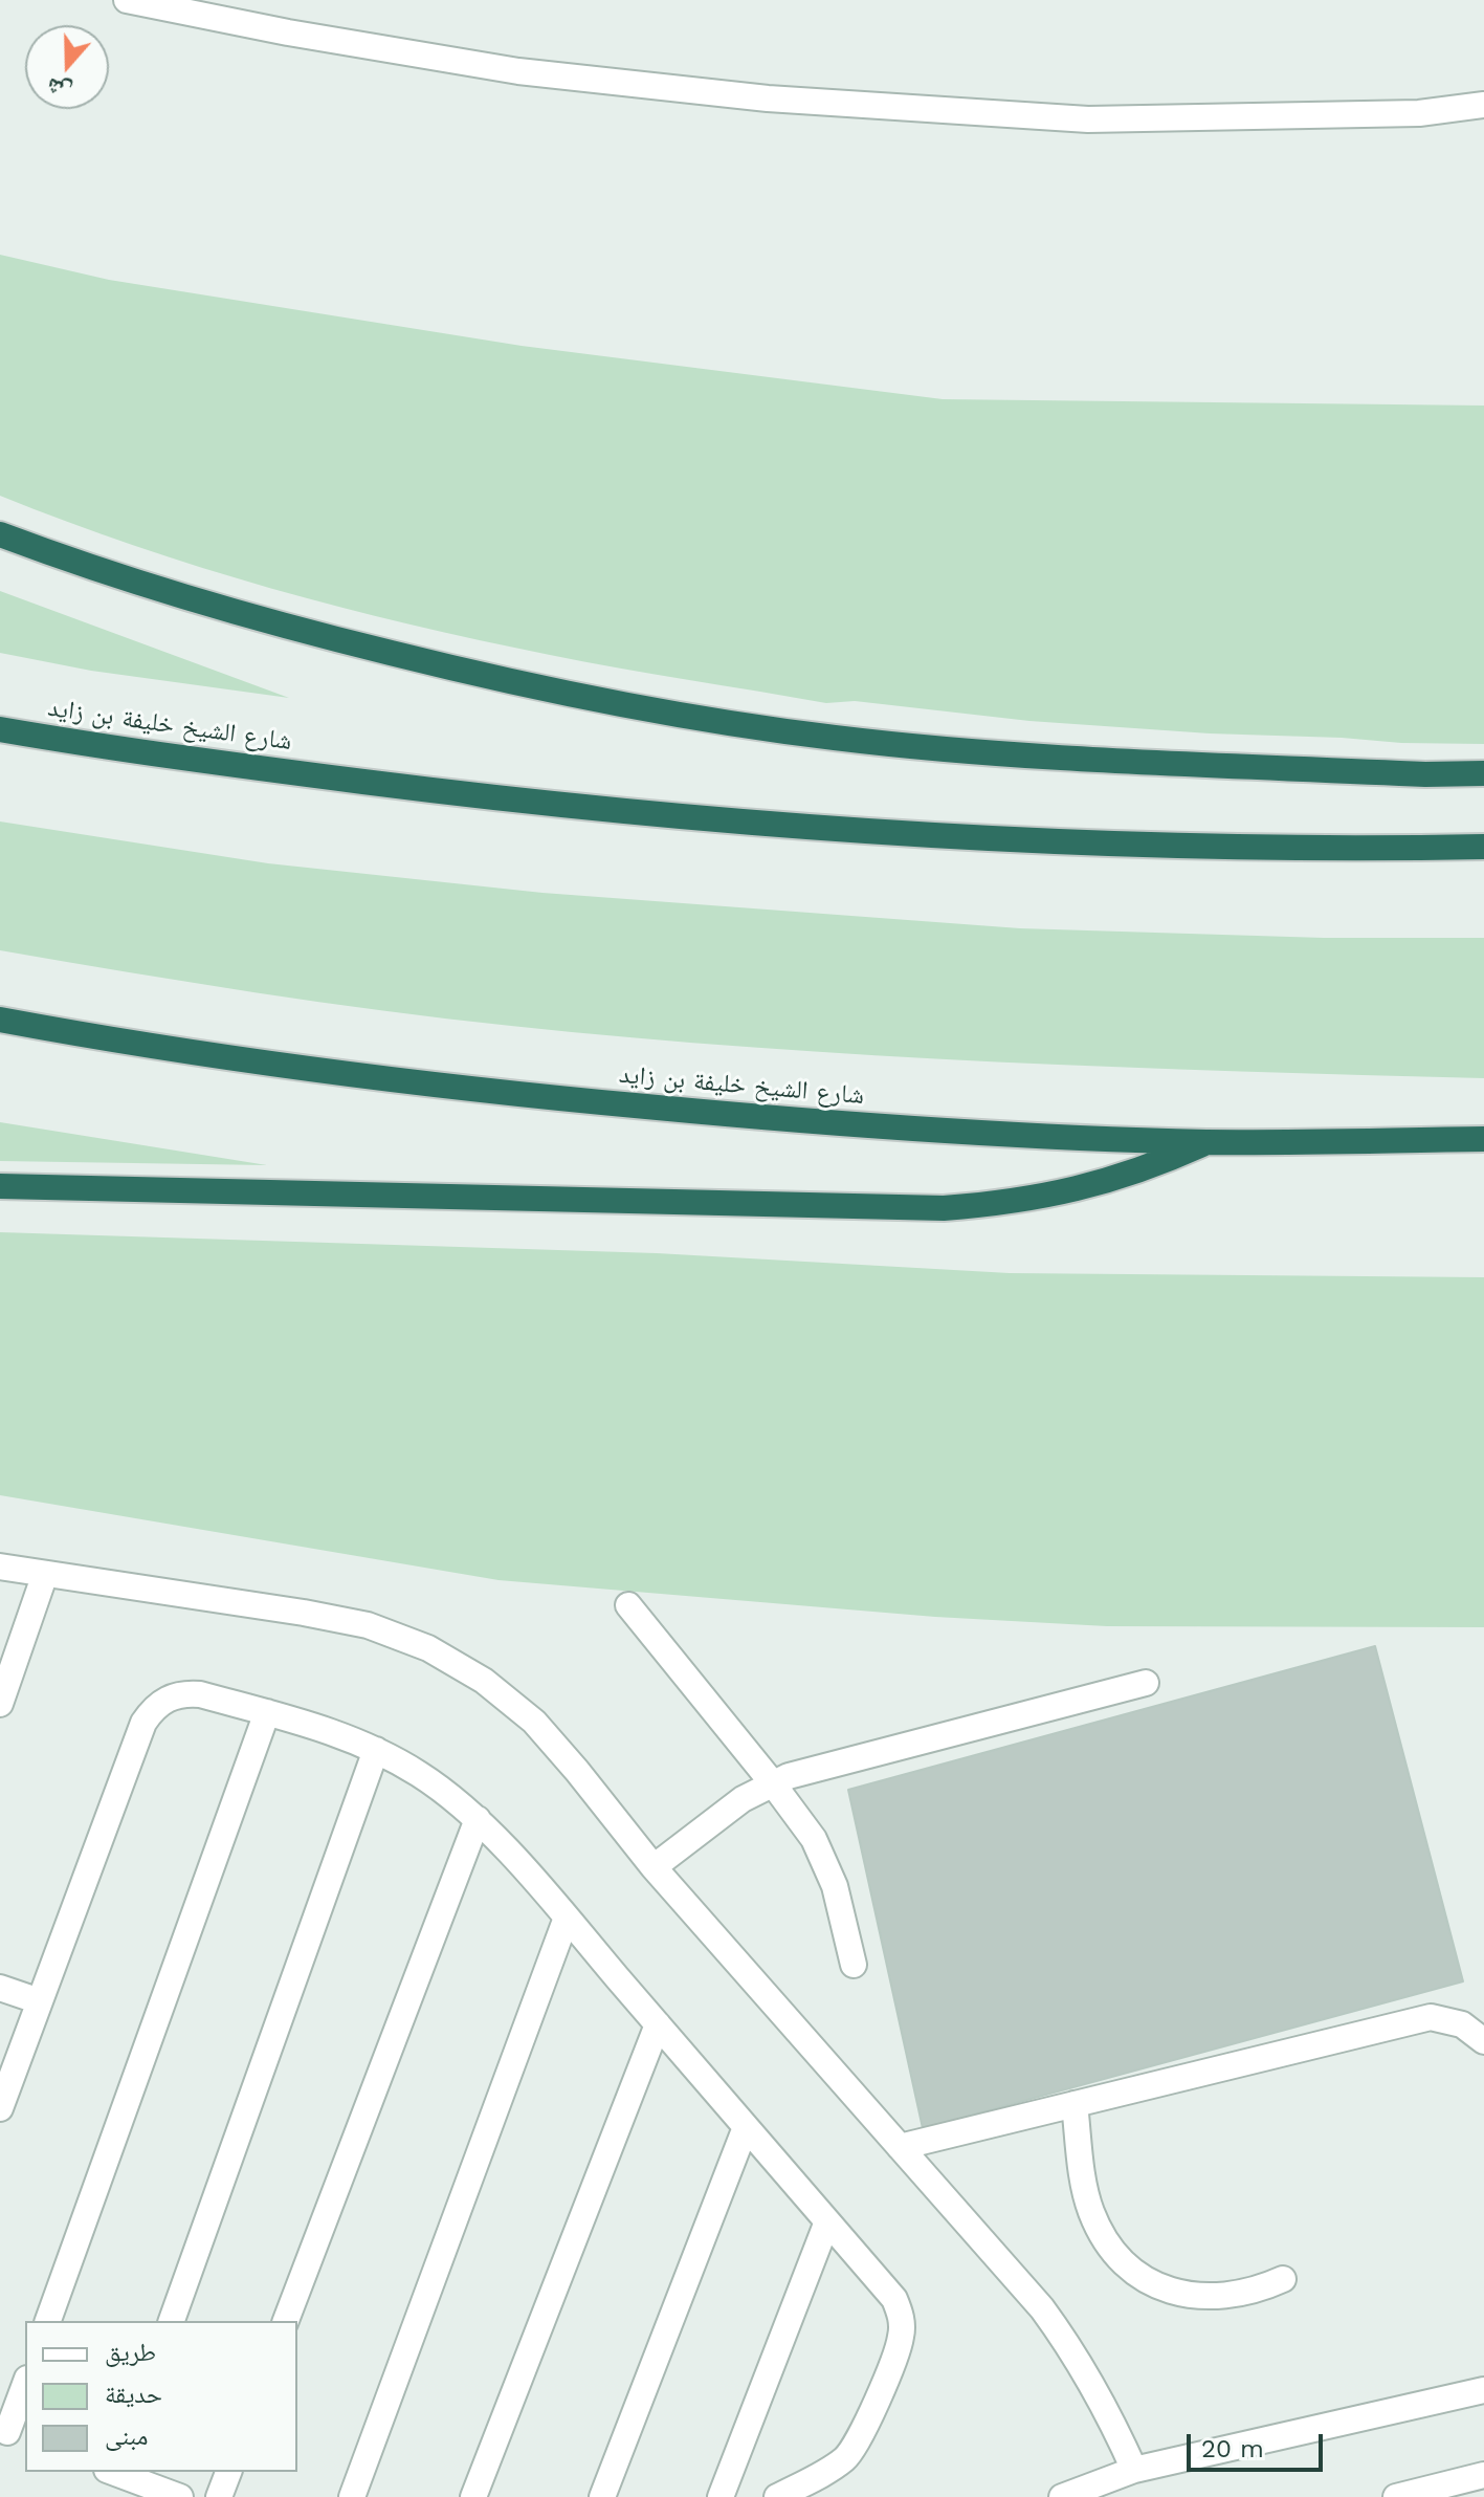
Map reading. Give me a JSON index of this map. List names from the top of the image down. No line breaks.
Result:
{"streets":{"highway":["شارع الشيخ خليفة بن زايد"]},"legend":["طريق","حديقة","مبنى"],"scale_bar":"20 m","north":"bottom"}
